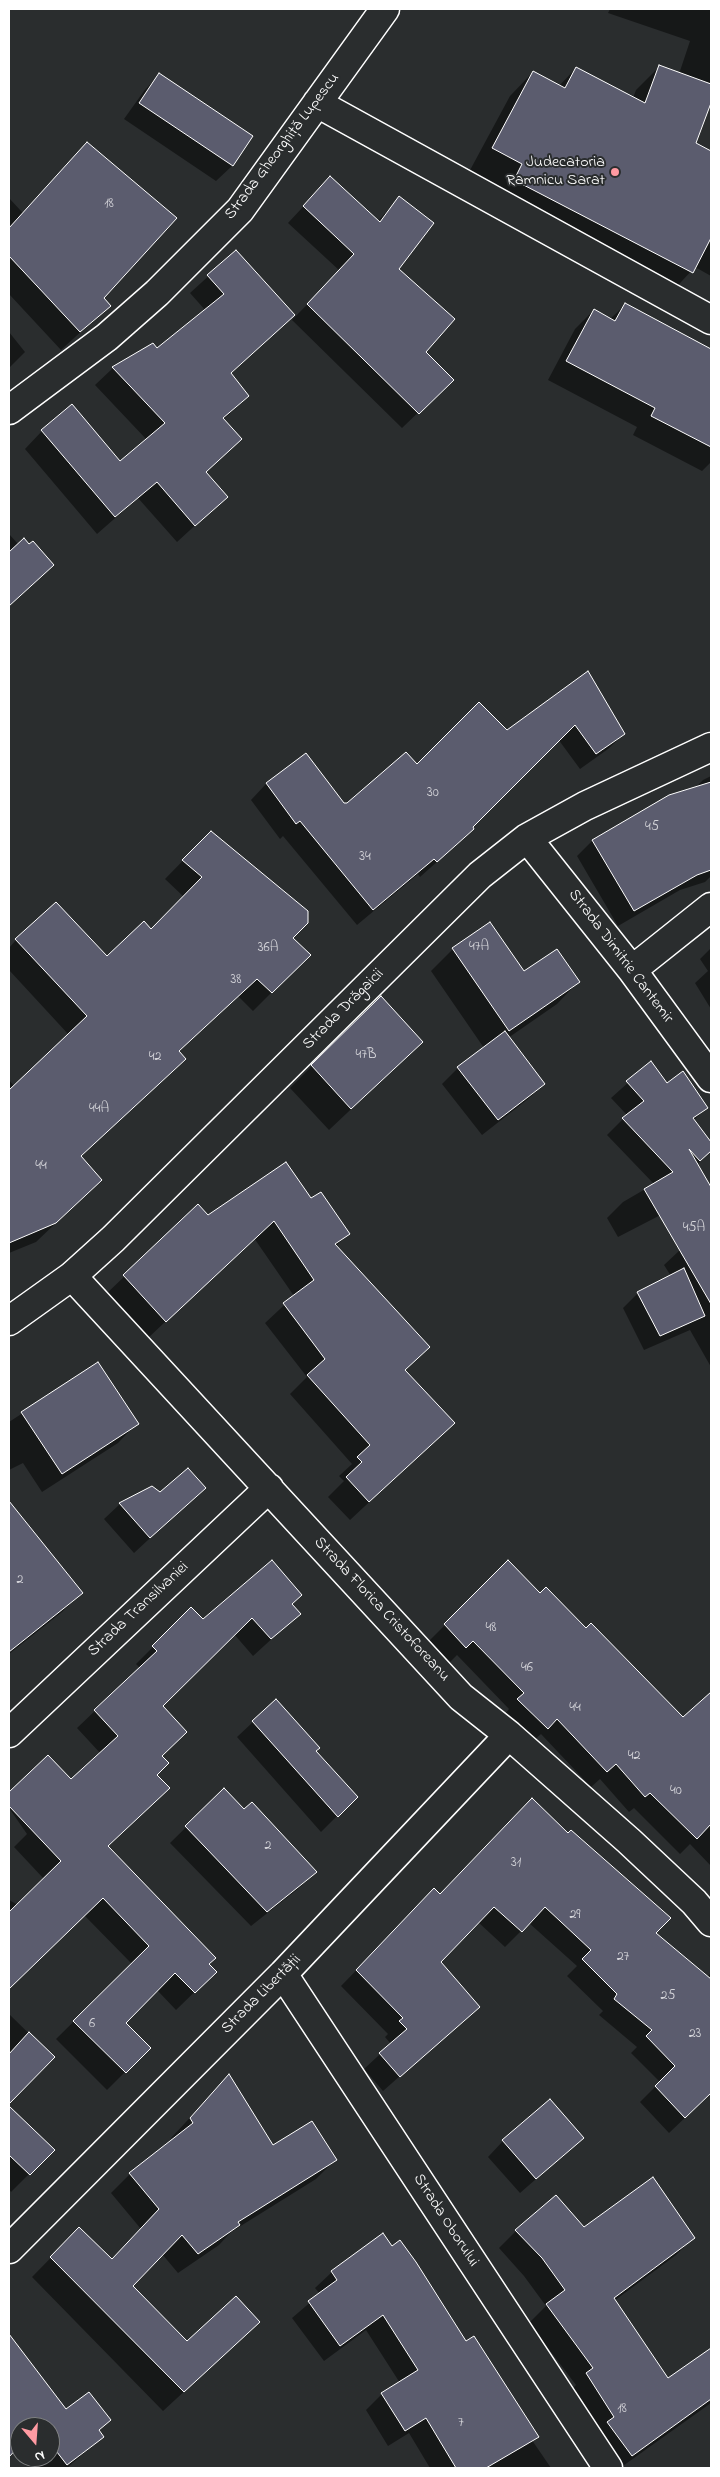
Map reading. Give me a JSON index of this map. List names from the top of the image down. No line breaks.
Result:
{"streets":{"street":["Strada Gheorghiță Lupescu","Strada Dimitrie Cantemir","Strada Drăgaicii","Strada Transilvaniei","Strada Florica Cristoforeanu","Strada Libertății","Strada Oborului"]},"crossings":[["Strada Dimitrie Cantemir","Strada Drăgaicii"],["Strada Drăgaicii","Strada Florica Cristoforeanu"],["Strada Transilvaniei","Strada Florica Cristoforeanu"],["Strada Florica Cristoforeanu","Strada Libertății"],["Strada Libertății","Strada Oborului"]],"places":["Judecatoria Ramnicu Sarat"],"house_numbers":["18","30","45","34","47A","36A","38","47B","42","44A","44","45A","2","48","46","44","42","40","2","31","29","27","25","6","23","18","7"],"north":"bottom"}
